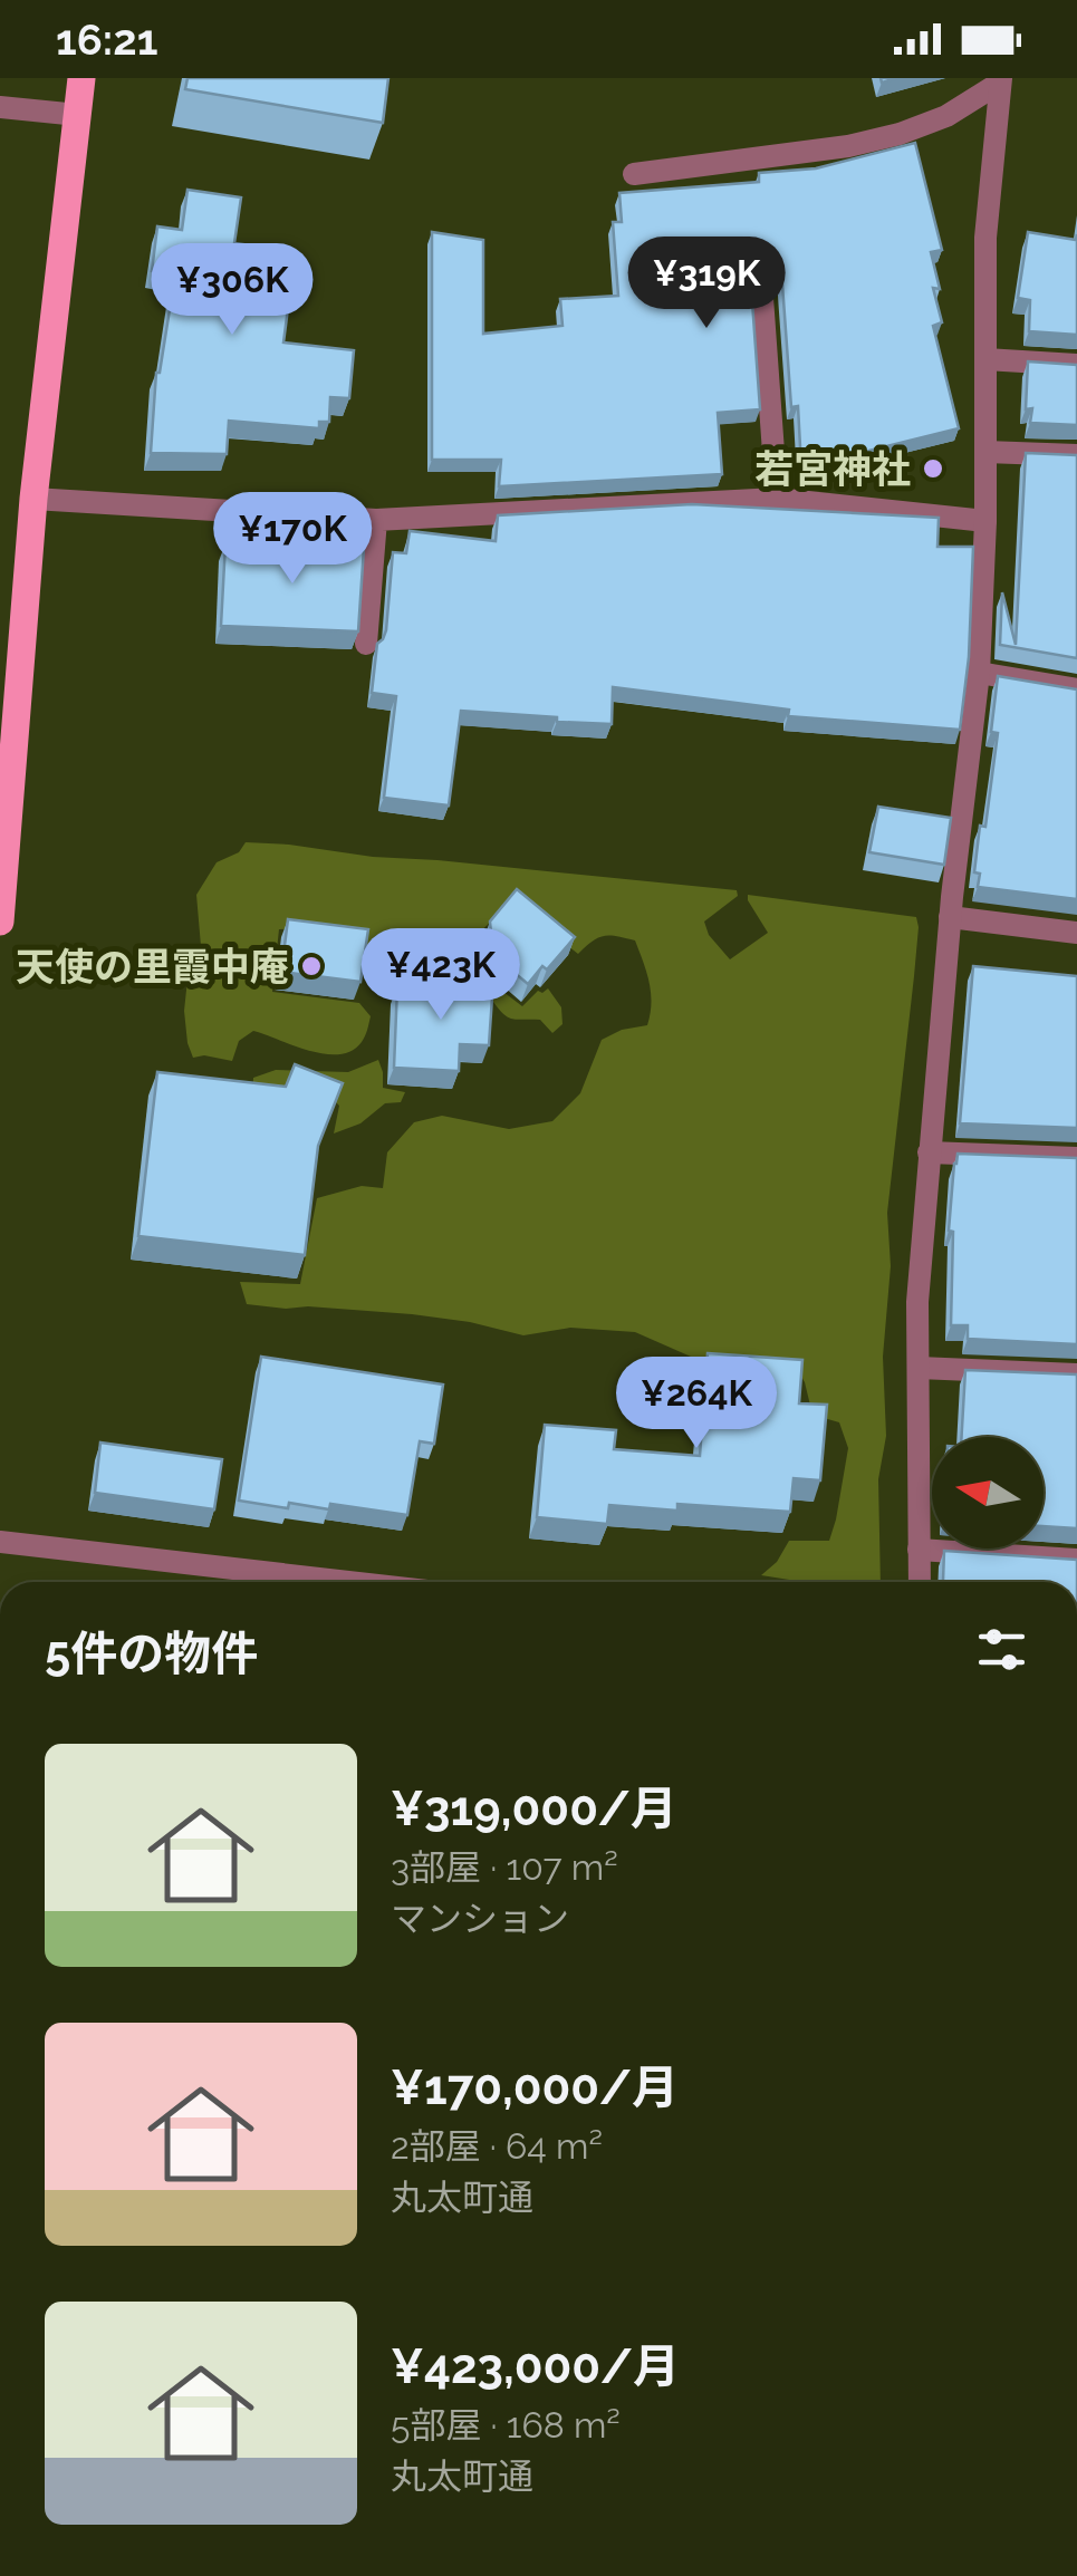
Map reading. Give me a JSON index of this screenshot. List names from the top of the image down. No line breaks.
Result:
{"places":["若宮神社","天使の里霞中庵"],"north":"left","page":{"status":"16:21","price":["¥319K","¥306K","¥170K","¥423K","¥264K"],"heading":"5件の物件","list":[{"name":"¥319,000/月","note":"3部屋 · 107 m² · マンション"},{"name":"¥170,000/月","note":"2部屋 · 64 m² · 丸太町通"},{"name":"¥423,000/月","note":"5部屋 · 168 m² · 丸太町通"}]}}
